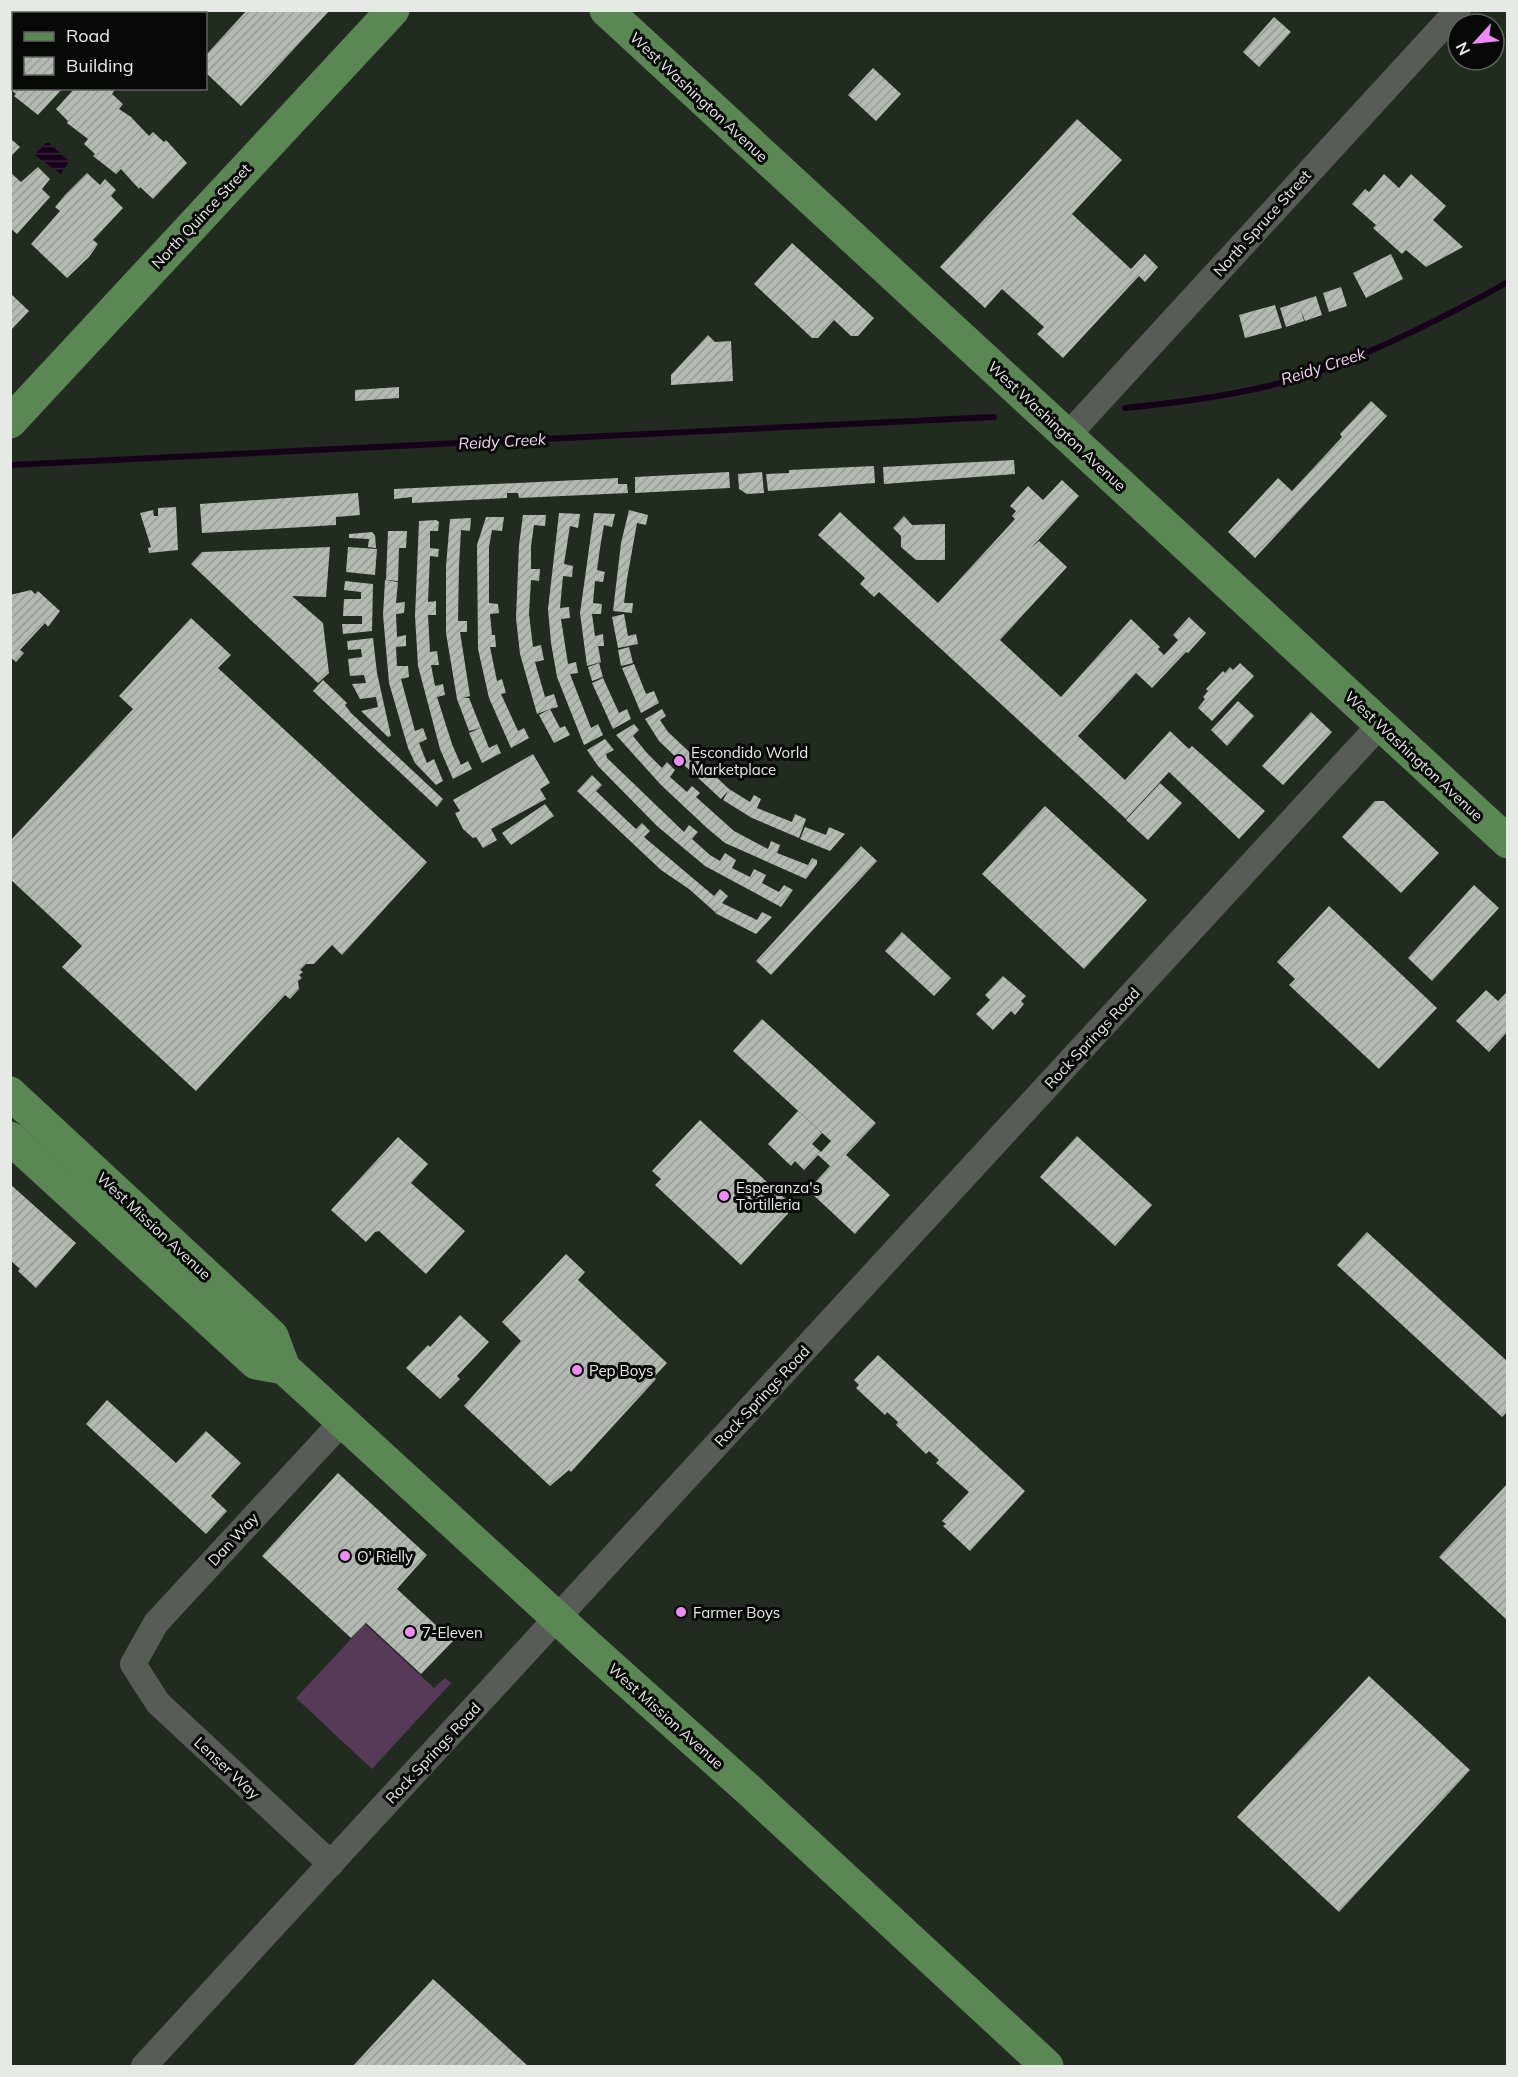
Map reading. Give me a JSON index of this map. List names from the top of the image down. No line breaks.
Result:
{"streets":{"main road":["West Washington Avenue","North Quince Street","West Mission Avenue"],"street":["North Spruce Street","Rock Springs Road","Dan Way","Lenser Way"]},"crossings":[["West Washington Avenue","North Spruce Street"],["West Washington Avenue","Rock Springs Road"],["Rock Springs Road","West Mission Avenue"],["Rock Springs Road","Lenser Way"],["West Mission Avenue","Dan Way"],["Dan Way","Lenser Way"]],"water":["Reidy Creek"],"places":["Escondido World Marketplace","Esperanza's Tortilleria","Pep Boys","O' Rielly","Farmer Boys","7-Eleven"],"legend":["Road","Building"],"north":"bottom left"}
